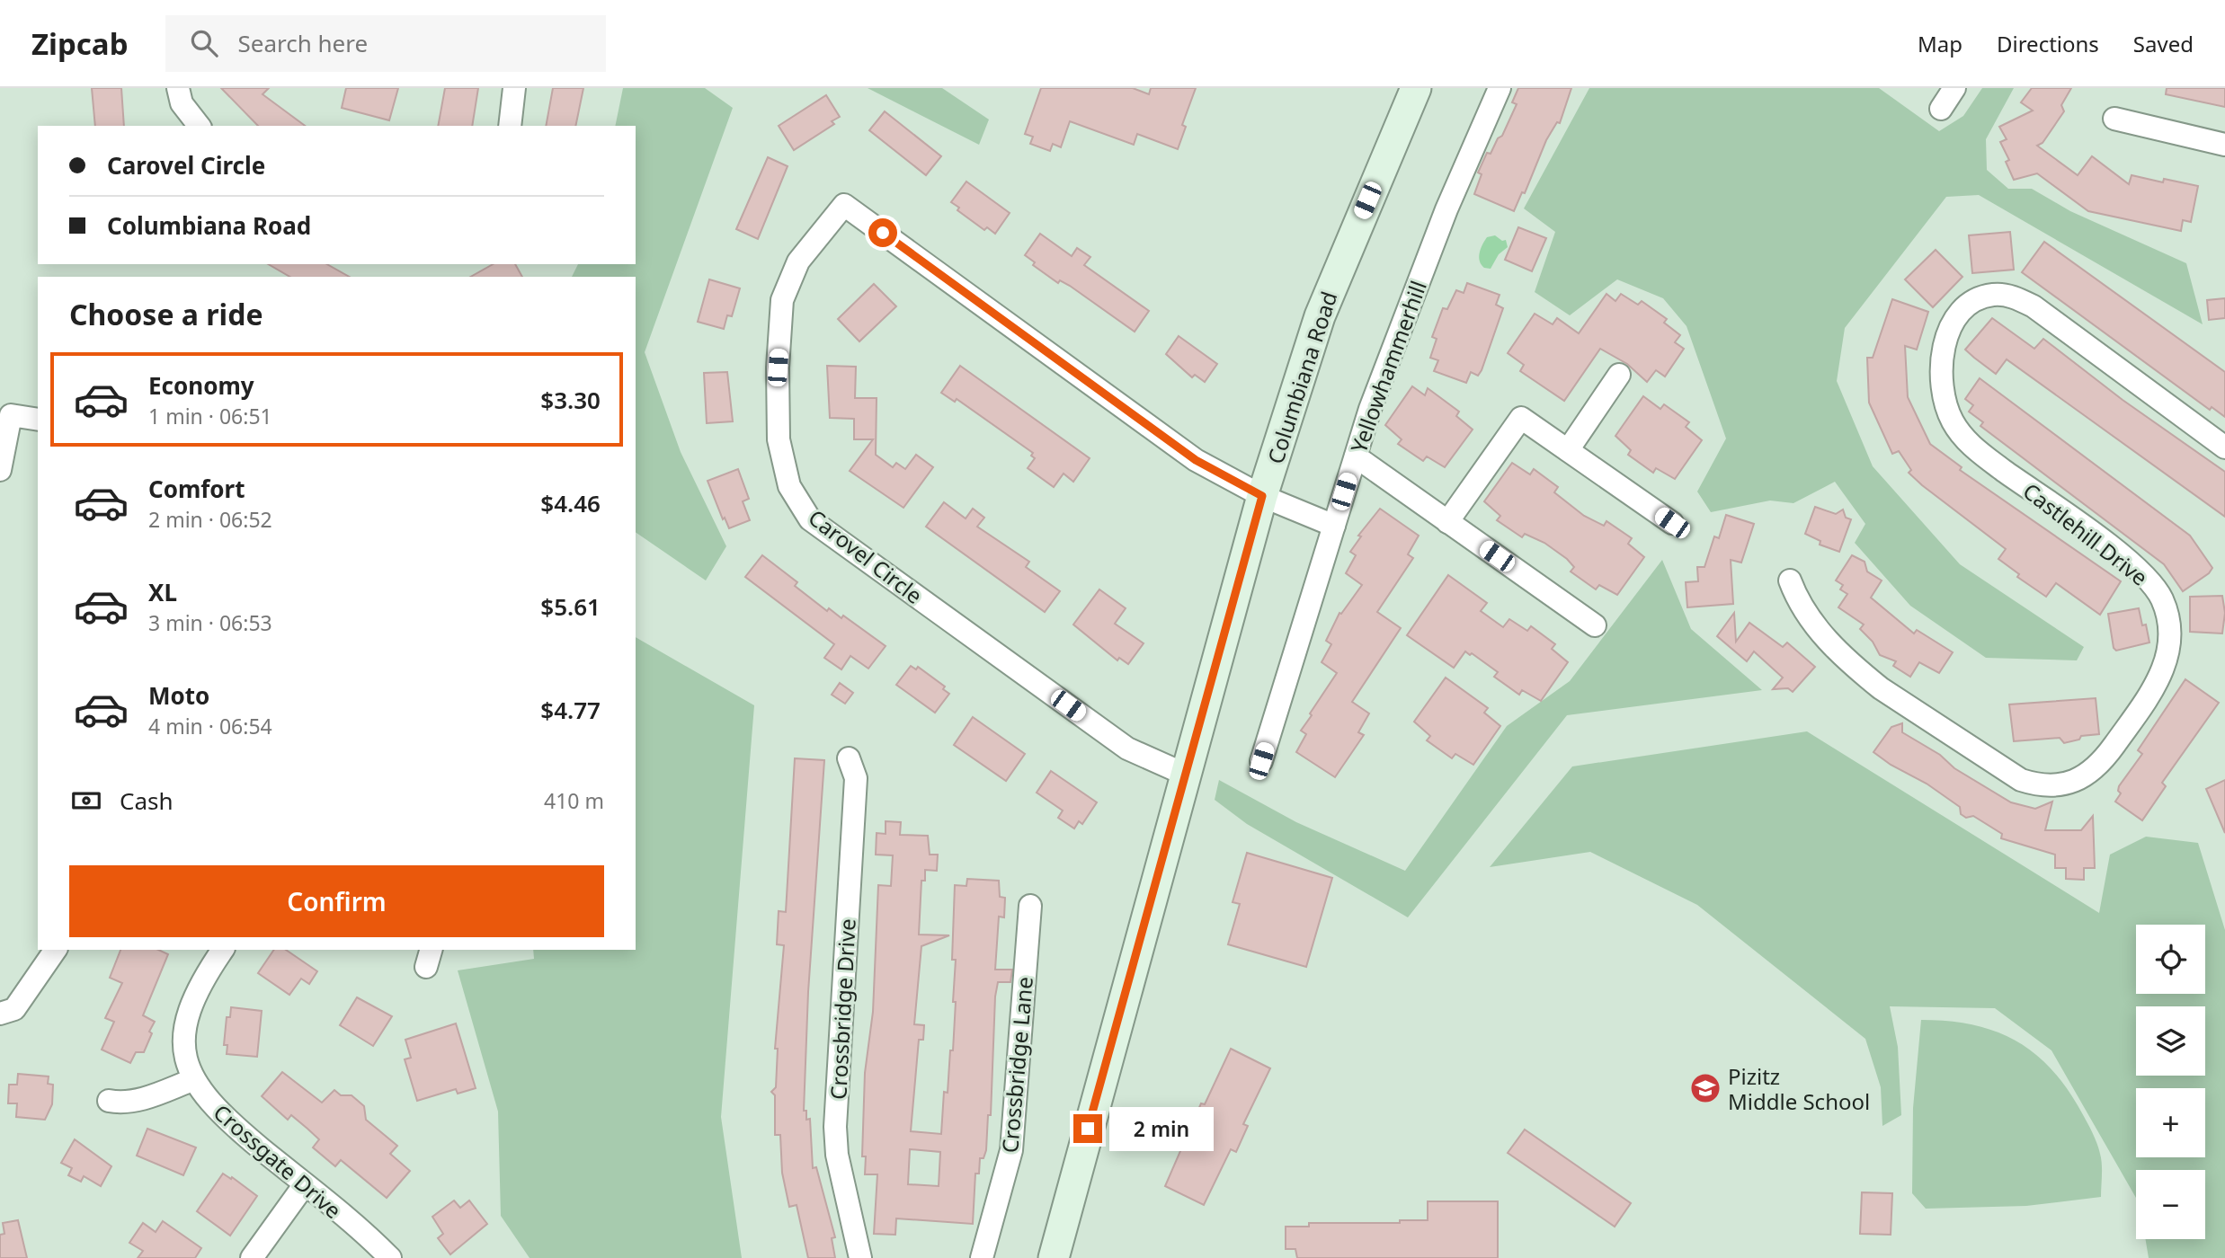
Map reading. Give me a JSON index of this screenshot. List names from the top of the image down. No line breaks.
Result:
{"streets":{"main road":["Columbiana Road"],"street":["Yellowhammerhill","Castlehill Drive","Carovel Circle","Crossbridge Drive","Crossbridge Lane","Crossgate Drive"]},"crossings":[["Columbiana Road","Carovel Circle"]],"places":{"school or university":["Pizitz Middle School"]},"page":{"header":"Zipcab","search":"Search here","nav":["Map","Directions","Saved"],"banner":["Carovel Circle","Columbiana Road"],"heading":"Choose a ride","list":[{"name":"Economy","note":"1 min · 06:51","value":"$3.30"},{"name":"Comfort","note":"2 min · 06:52","value":"$4.46"},{"name":"XL","note":"3 min · 06:53","value":"$5.61"},{"name":"Moto","note":"4 min · 06:54","value":"$4.77"}],"pay":["Cash","410 m"],"buttons":"Confirm","map_buttons":["+","−"],"bubble":"2 min"}}
